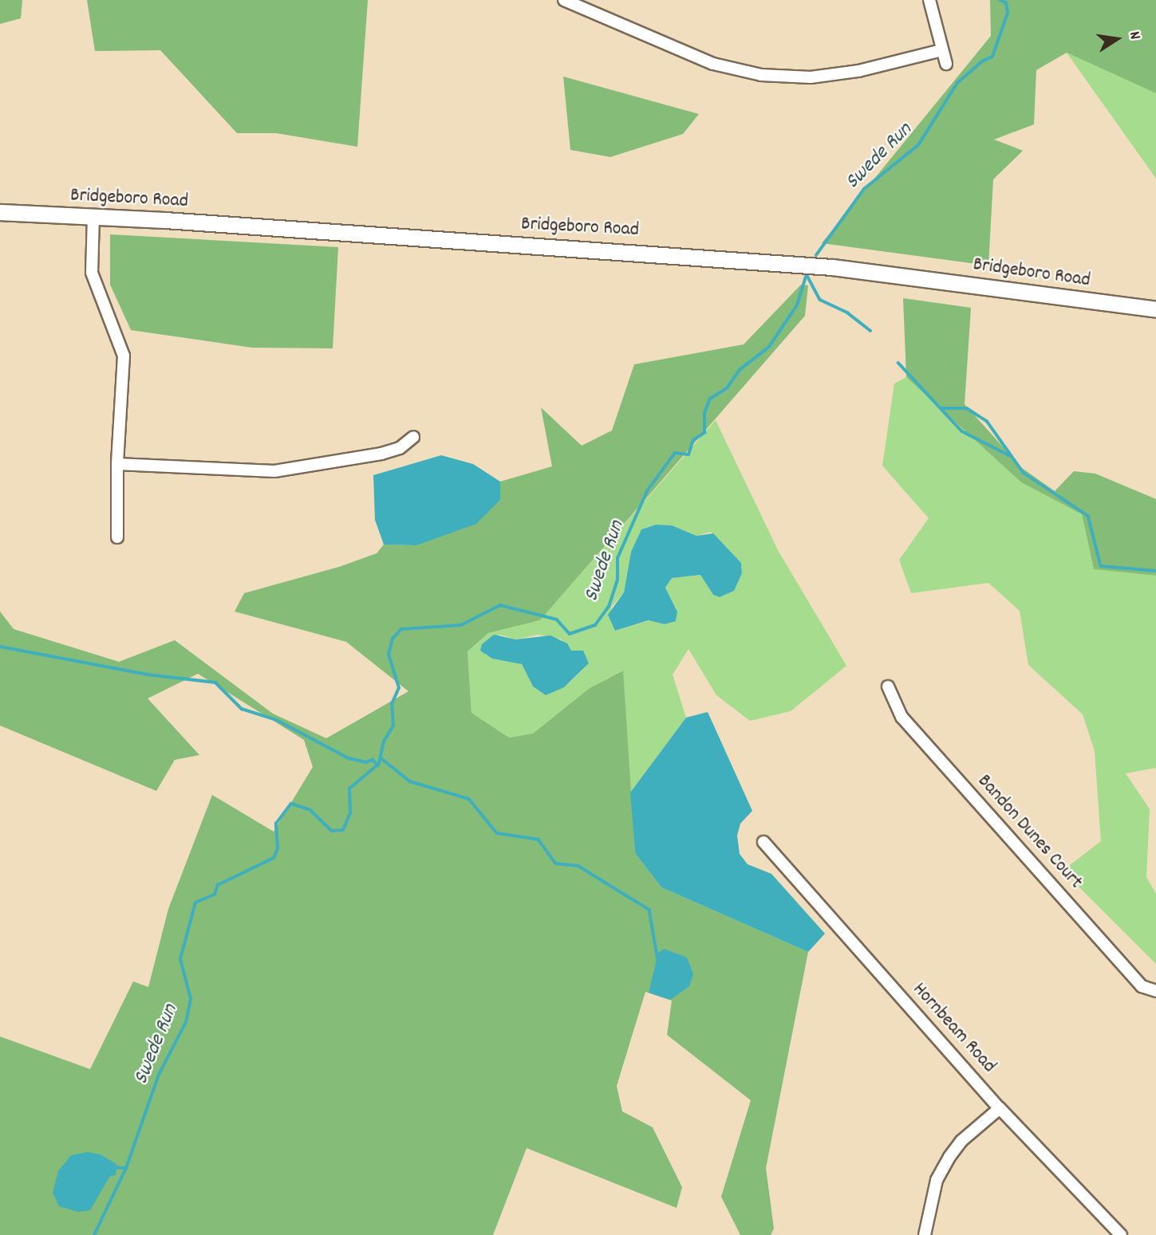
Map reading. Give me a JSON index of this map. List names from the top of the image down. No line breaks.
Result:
{"streets":{"main road":["Bridgeboro Road"],"street":["Bandon Dunes Court","Hornbeam Road"]},"water":["Swede Run"],"north":"right"}
